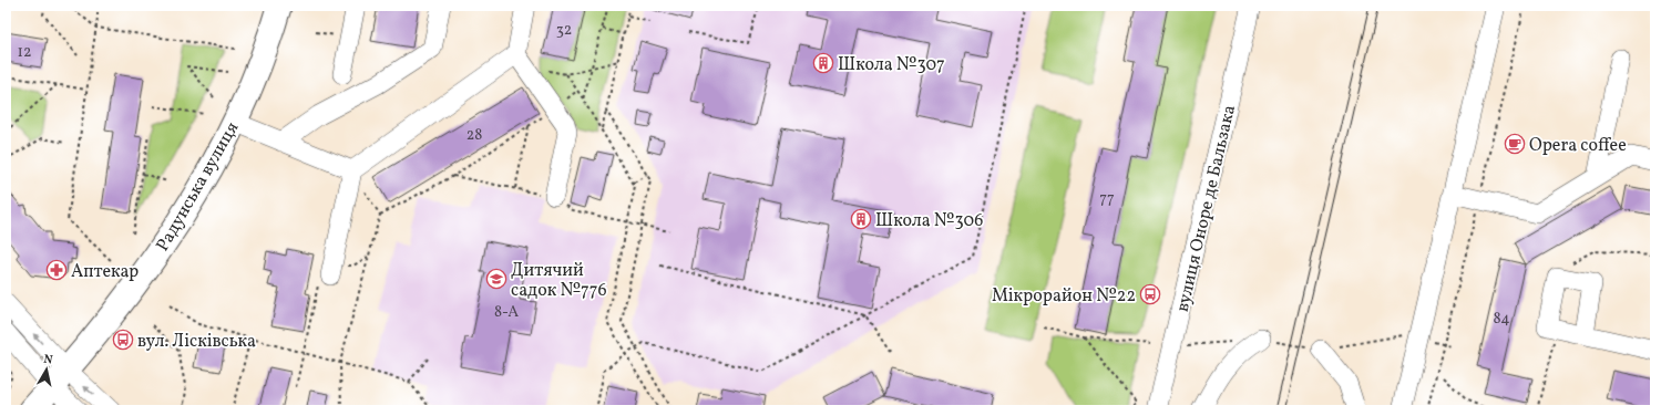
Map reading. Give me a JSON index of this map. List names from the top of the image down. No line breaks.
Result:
{"streets":{"main road":["Радунська вулиця"],"street":["вулиця Оноре де Бальзака"]},"places":{"building":["Школа №307","Школа №306"],"cafe":["Opera coffee"],"pharmacy":["Аптекар"],"school or university":["Дитячий садок №776"],"bus stop":["Мікрорайон №22","вул. Лісківська"]},"house_numbers":["32","12","28","77","8-А","84"],"north":"top"}
